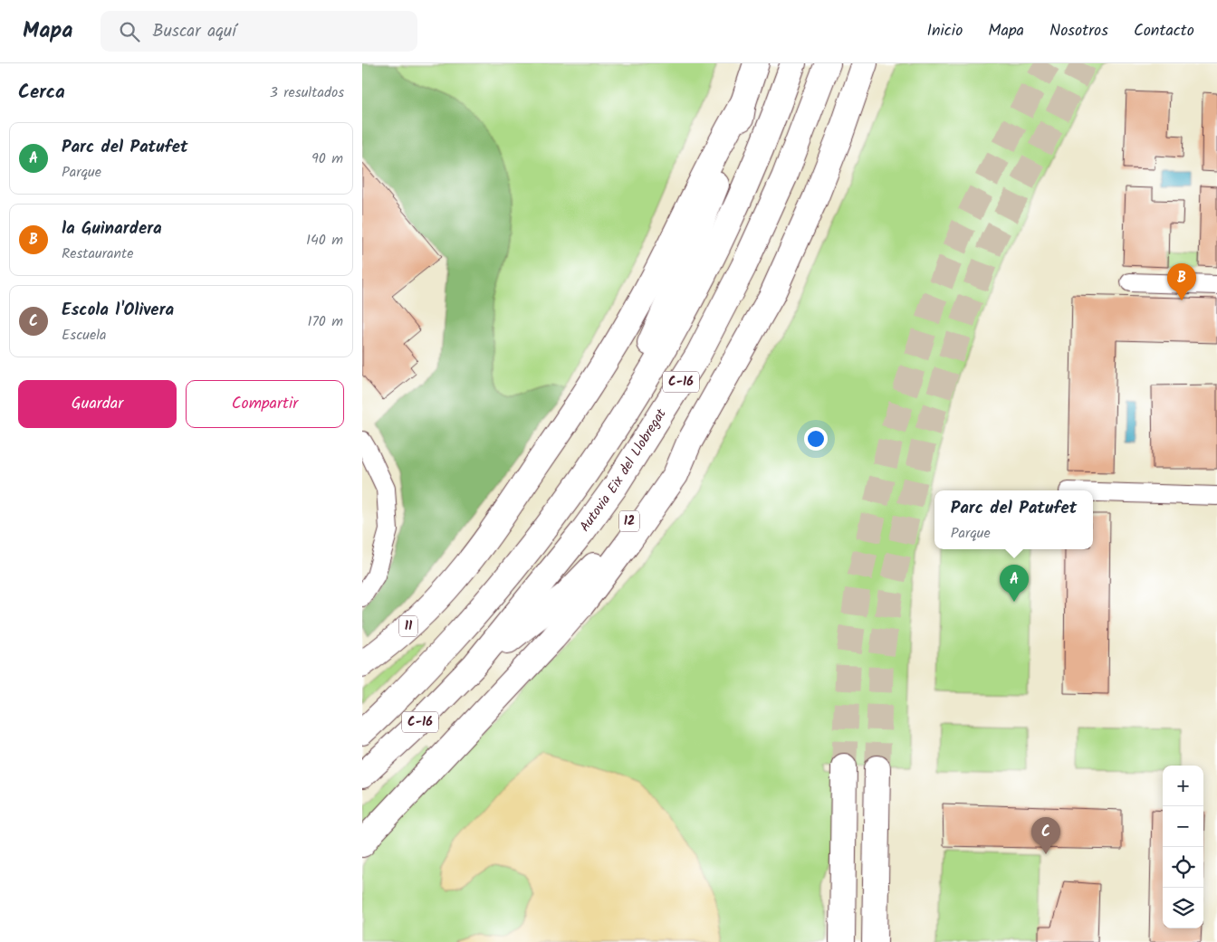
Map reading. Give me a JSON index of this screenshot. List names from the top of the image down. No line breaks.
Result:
{"streets":{"main road":["C-16","Autovia Eix del Llobregat","12","11"]},"crossings":[["Autovia Eix del Llobregat","12"]],"page":{"header":"Mapa","search":"Buscar aquí","nav":["Inicio","Mapa","Nosotros","Contacto"],"heading":["Cerca","3 resultados"],"list":[{"mark":"A","name":"Parc del Patufet","note":"Parque","value":"90 m"},{"mark":"B","name":"la Guinardera","note":"Restaurante","value":"140 m"},{"mark":"C","name":"Escola l'Olivera","note":"Escuela","value":"170 m"}],"pins":["B","A","C"],"buttons":["Guardar","Compartir"],"popup":["Parc del Patufet","Parque"],"map_buttons":["+","−"]}}
